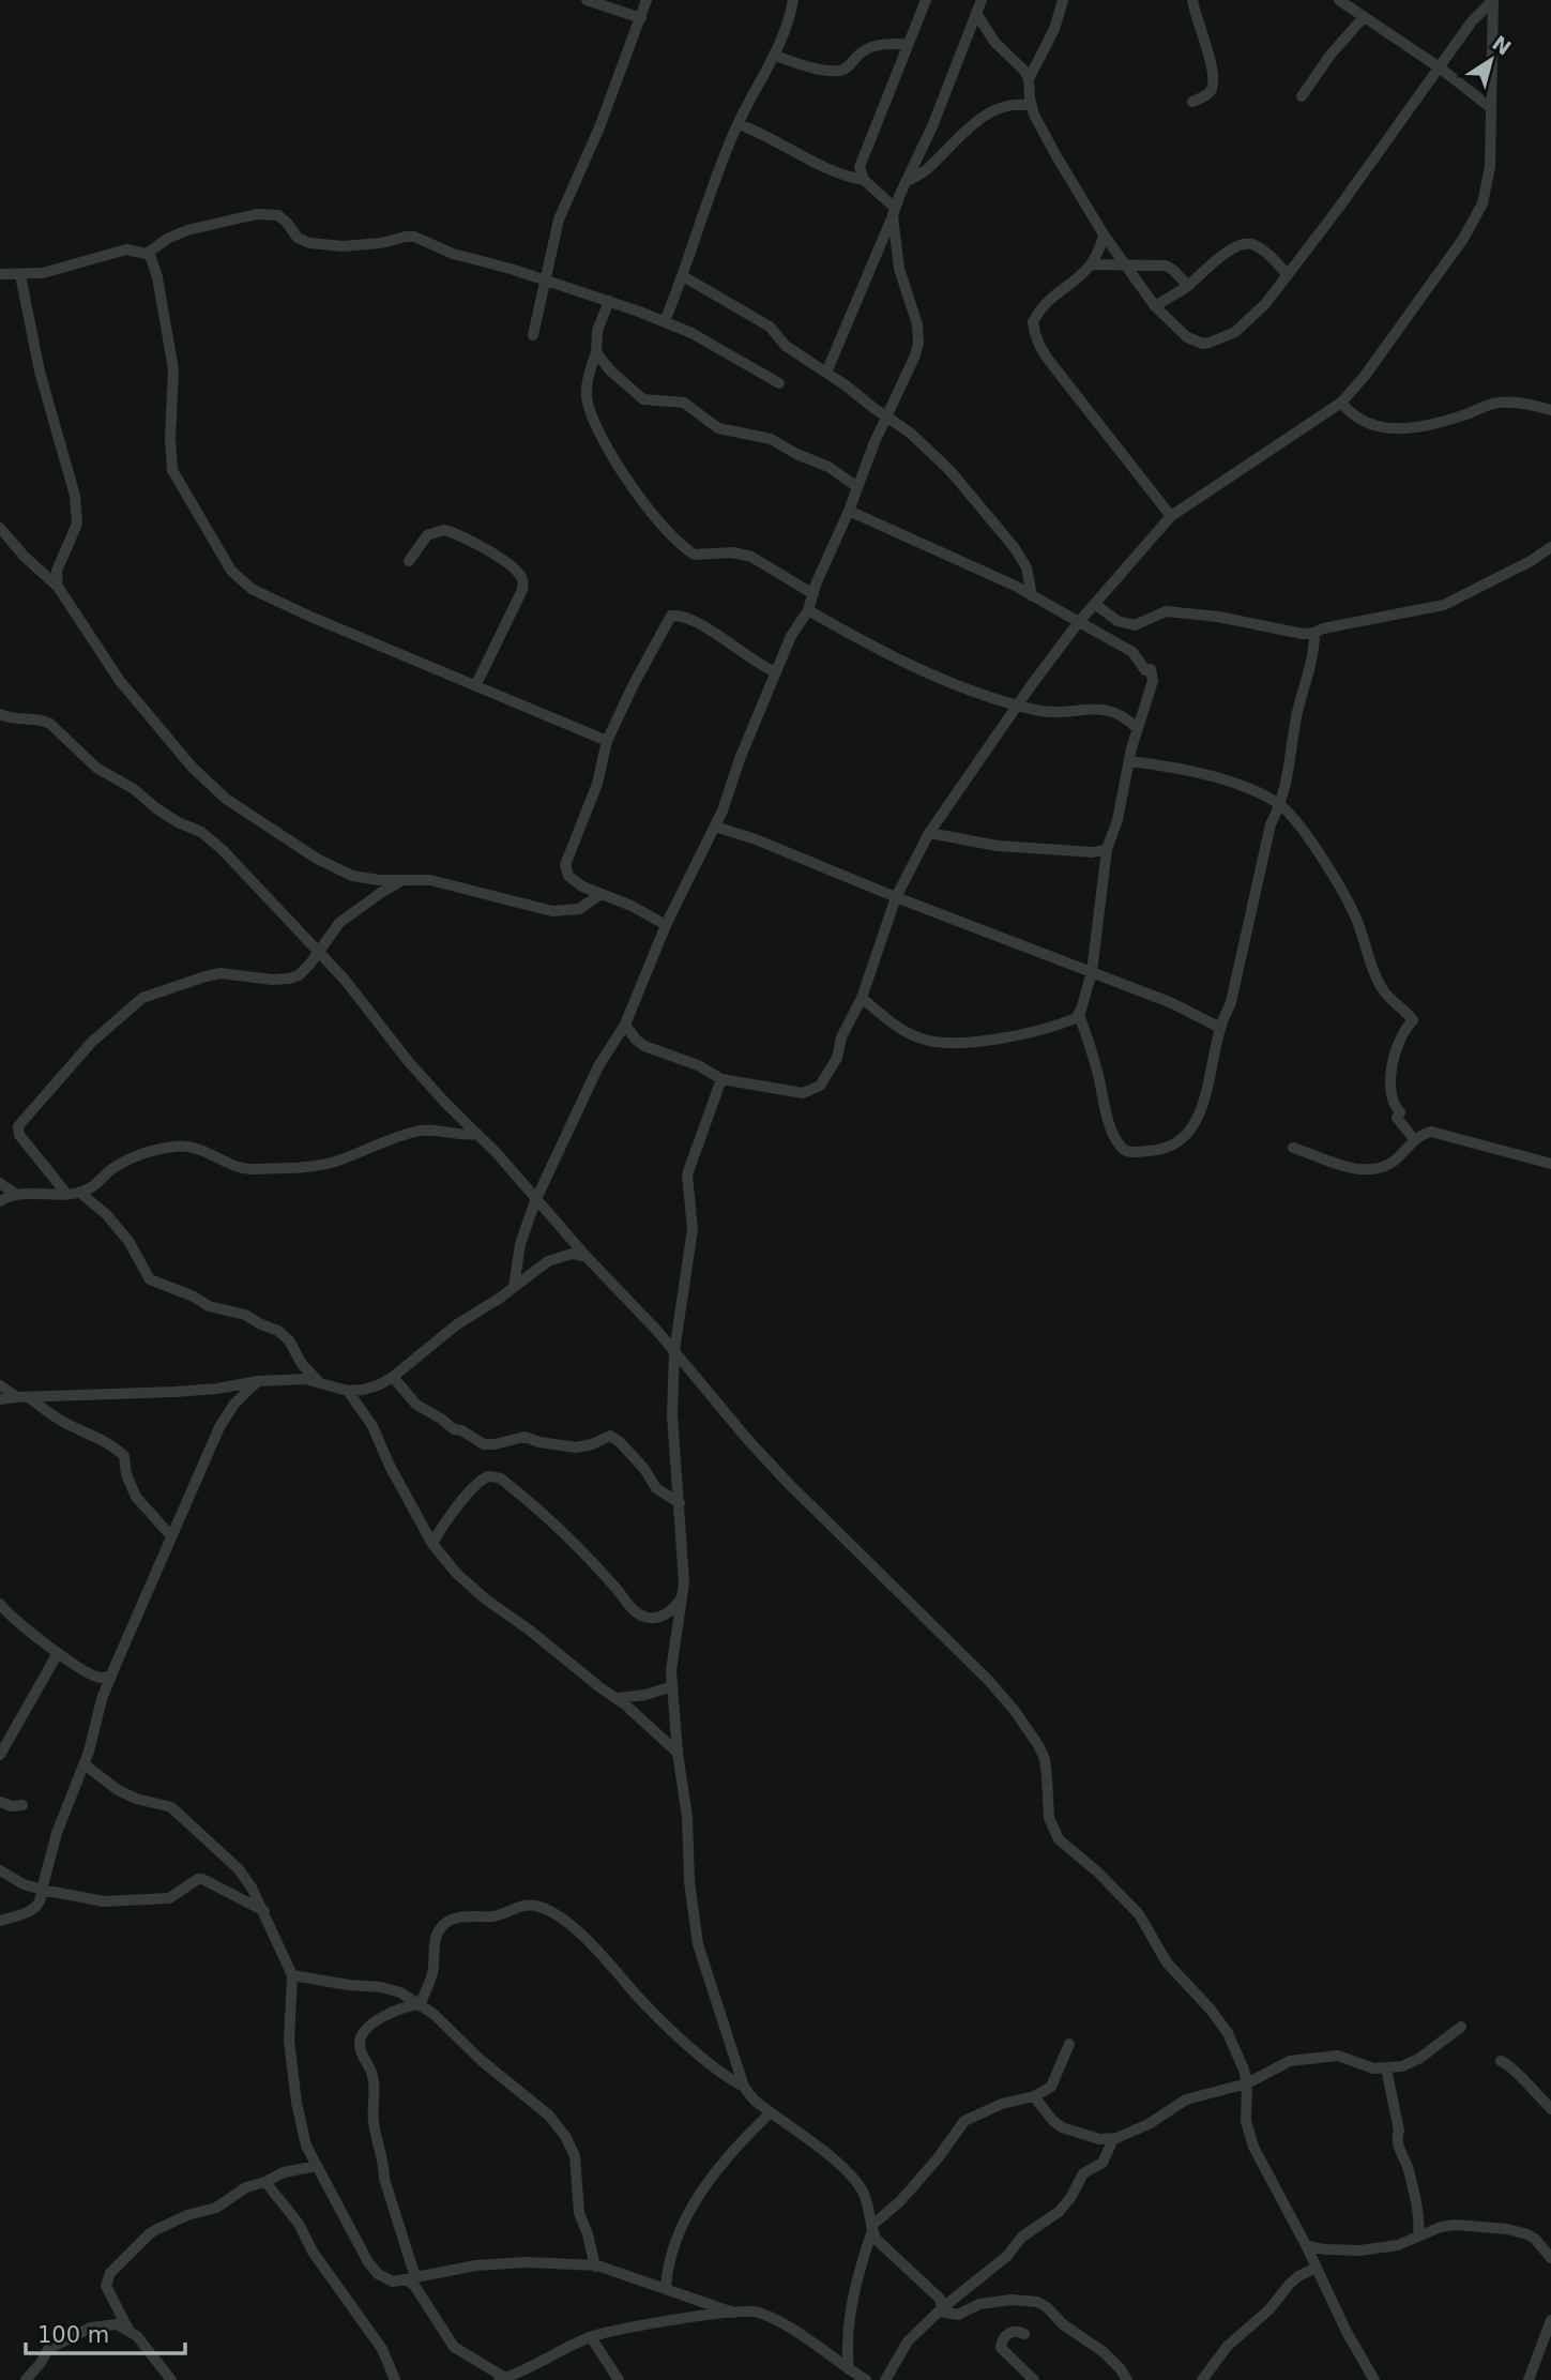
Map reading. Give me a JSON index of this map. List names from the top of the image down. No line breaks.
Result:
{"scale_bar":"100 m","north":"top right"}
